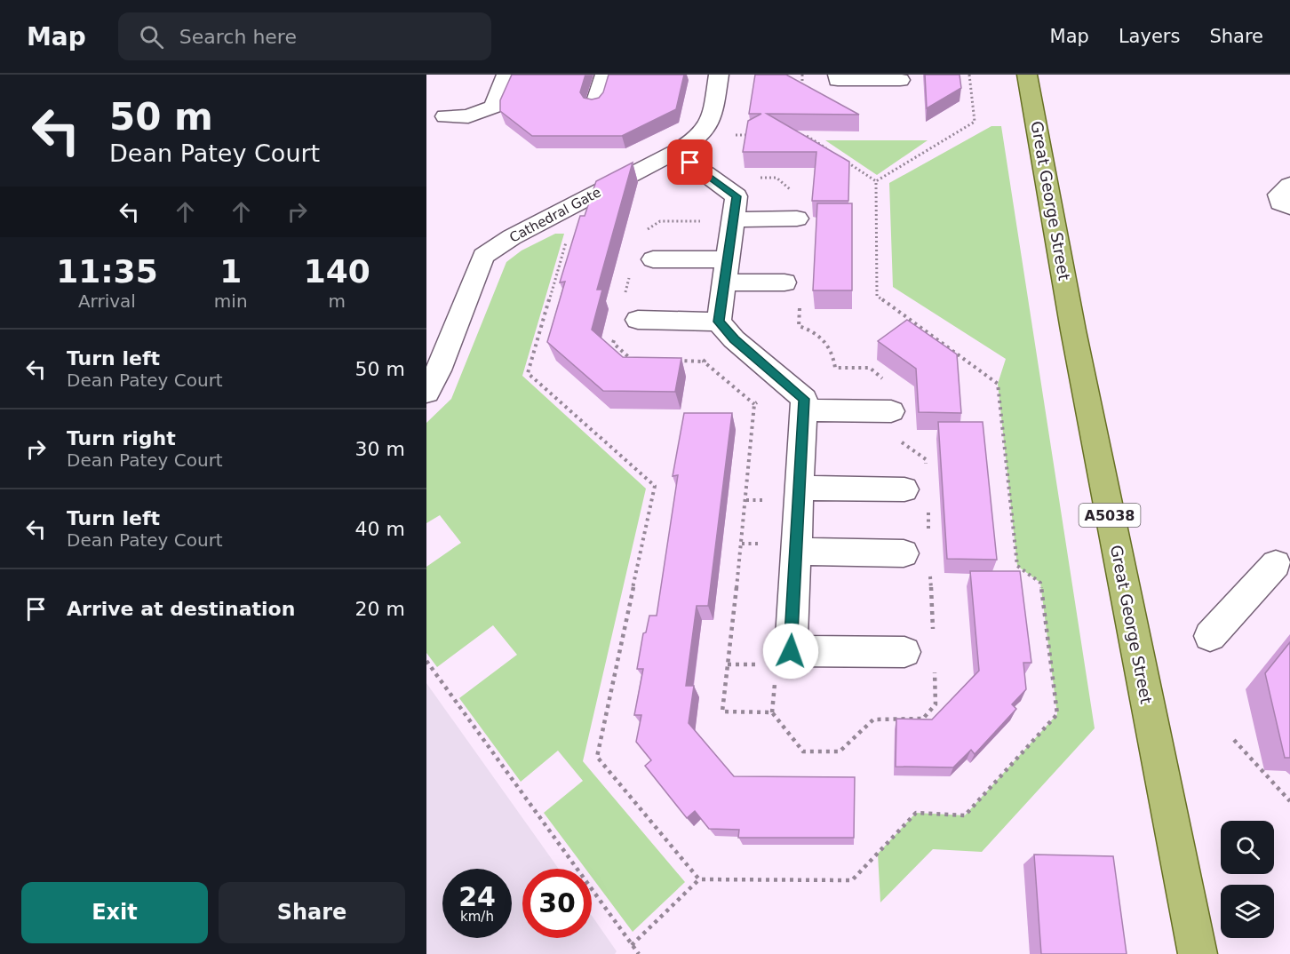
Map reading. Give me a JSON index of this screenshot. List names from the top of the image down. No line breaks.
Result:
{"streets":{"main road":["Great George Street","A5038"],"street":["Cathedral Gate"]},"page":{"header":"Map","search":"Search here","nav":["Map","Layers","Share"],"turn":["50 m","Dean Patey Court"],"eta":["11:35","Arrival","1","min","140","m"],"list":[{"name":"Turn left","note":"Dean Patey Court","value":"50 m"},{"name":"Turn right","note":"Dean Patey Court","value":"30 m"},{"name":"Turn left","note":"Dean Patey Court","value":"40 m"},{"name":"Arrive at destination","value":"20 m"}],"speed":"24 km/h","limit":"30","buttons":["Exit","Share"]}}
